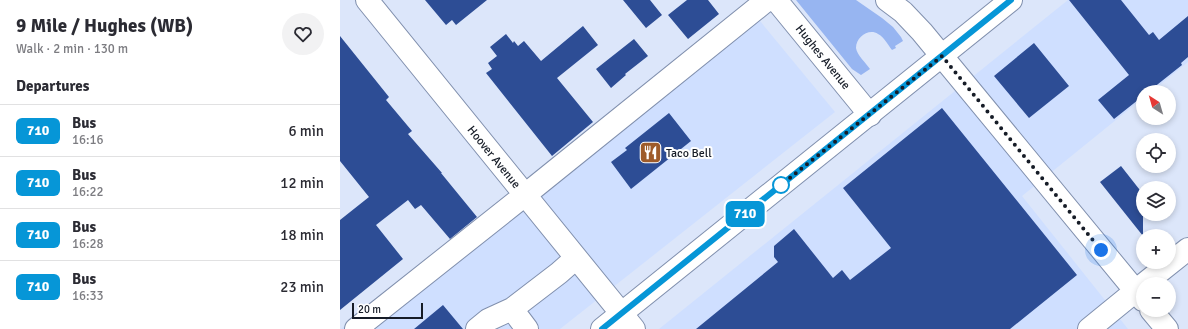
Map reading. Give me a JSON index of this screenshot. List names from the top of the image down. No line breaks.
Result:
{"streets":{"street":["Hughes Avenue","Hoover Avenue"]},"places":{"restaurant":["Taco Bell"]},"lines":["bus line 710"],"scale_bar":"20 m","north":"top left","page":{"heading":[["9 Mile / Hughes (WB)","Walk · 2 min · 130 m"],"Departures"],"on_map":"710","map_buttons":["+","−"],"list":[{"mark":"710","name":"Bus","note":"16:16","value":"6 min"},{"mark":"710","name":"Bus","note":"16:22","value":"12 min"},{"mark":"710","name":"Bus","note":"16:28","value":"18 min"},{"mark":"710","name":"Bus","note":"16:33","value":"23 min"}],"scale":"20 m"}}
